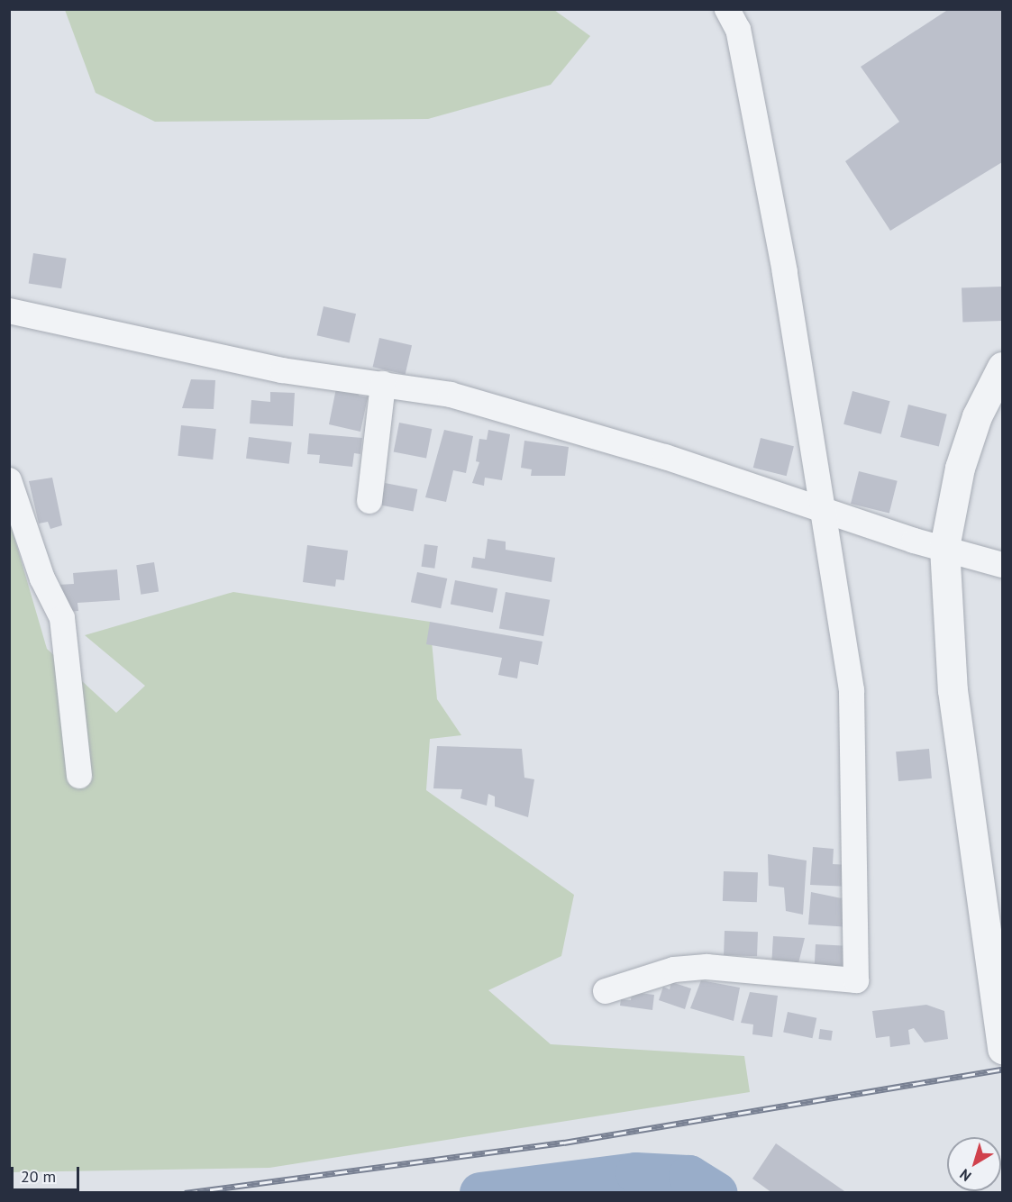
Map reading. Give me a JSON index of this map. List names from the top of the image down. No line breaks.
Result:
{"scale_bar":"20 m","north":"bottom left"}
